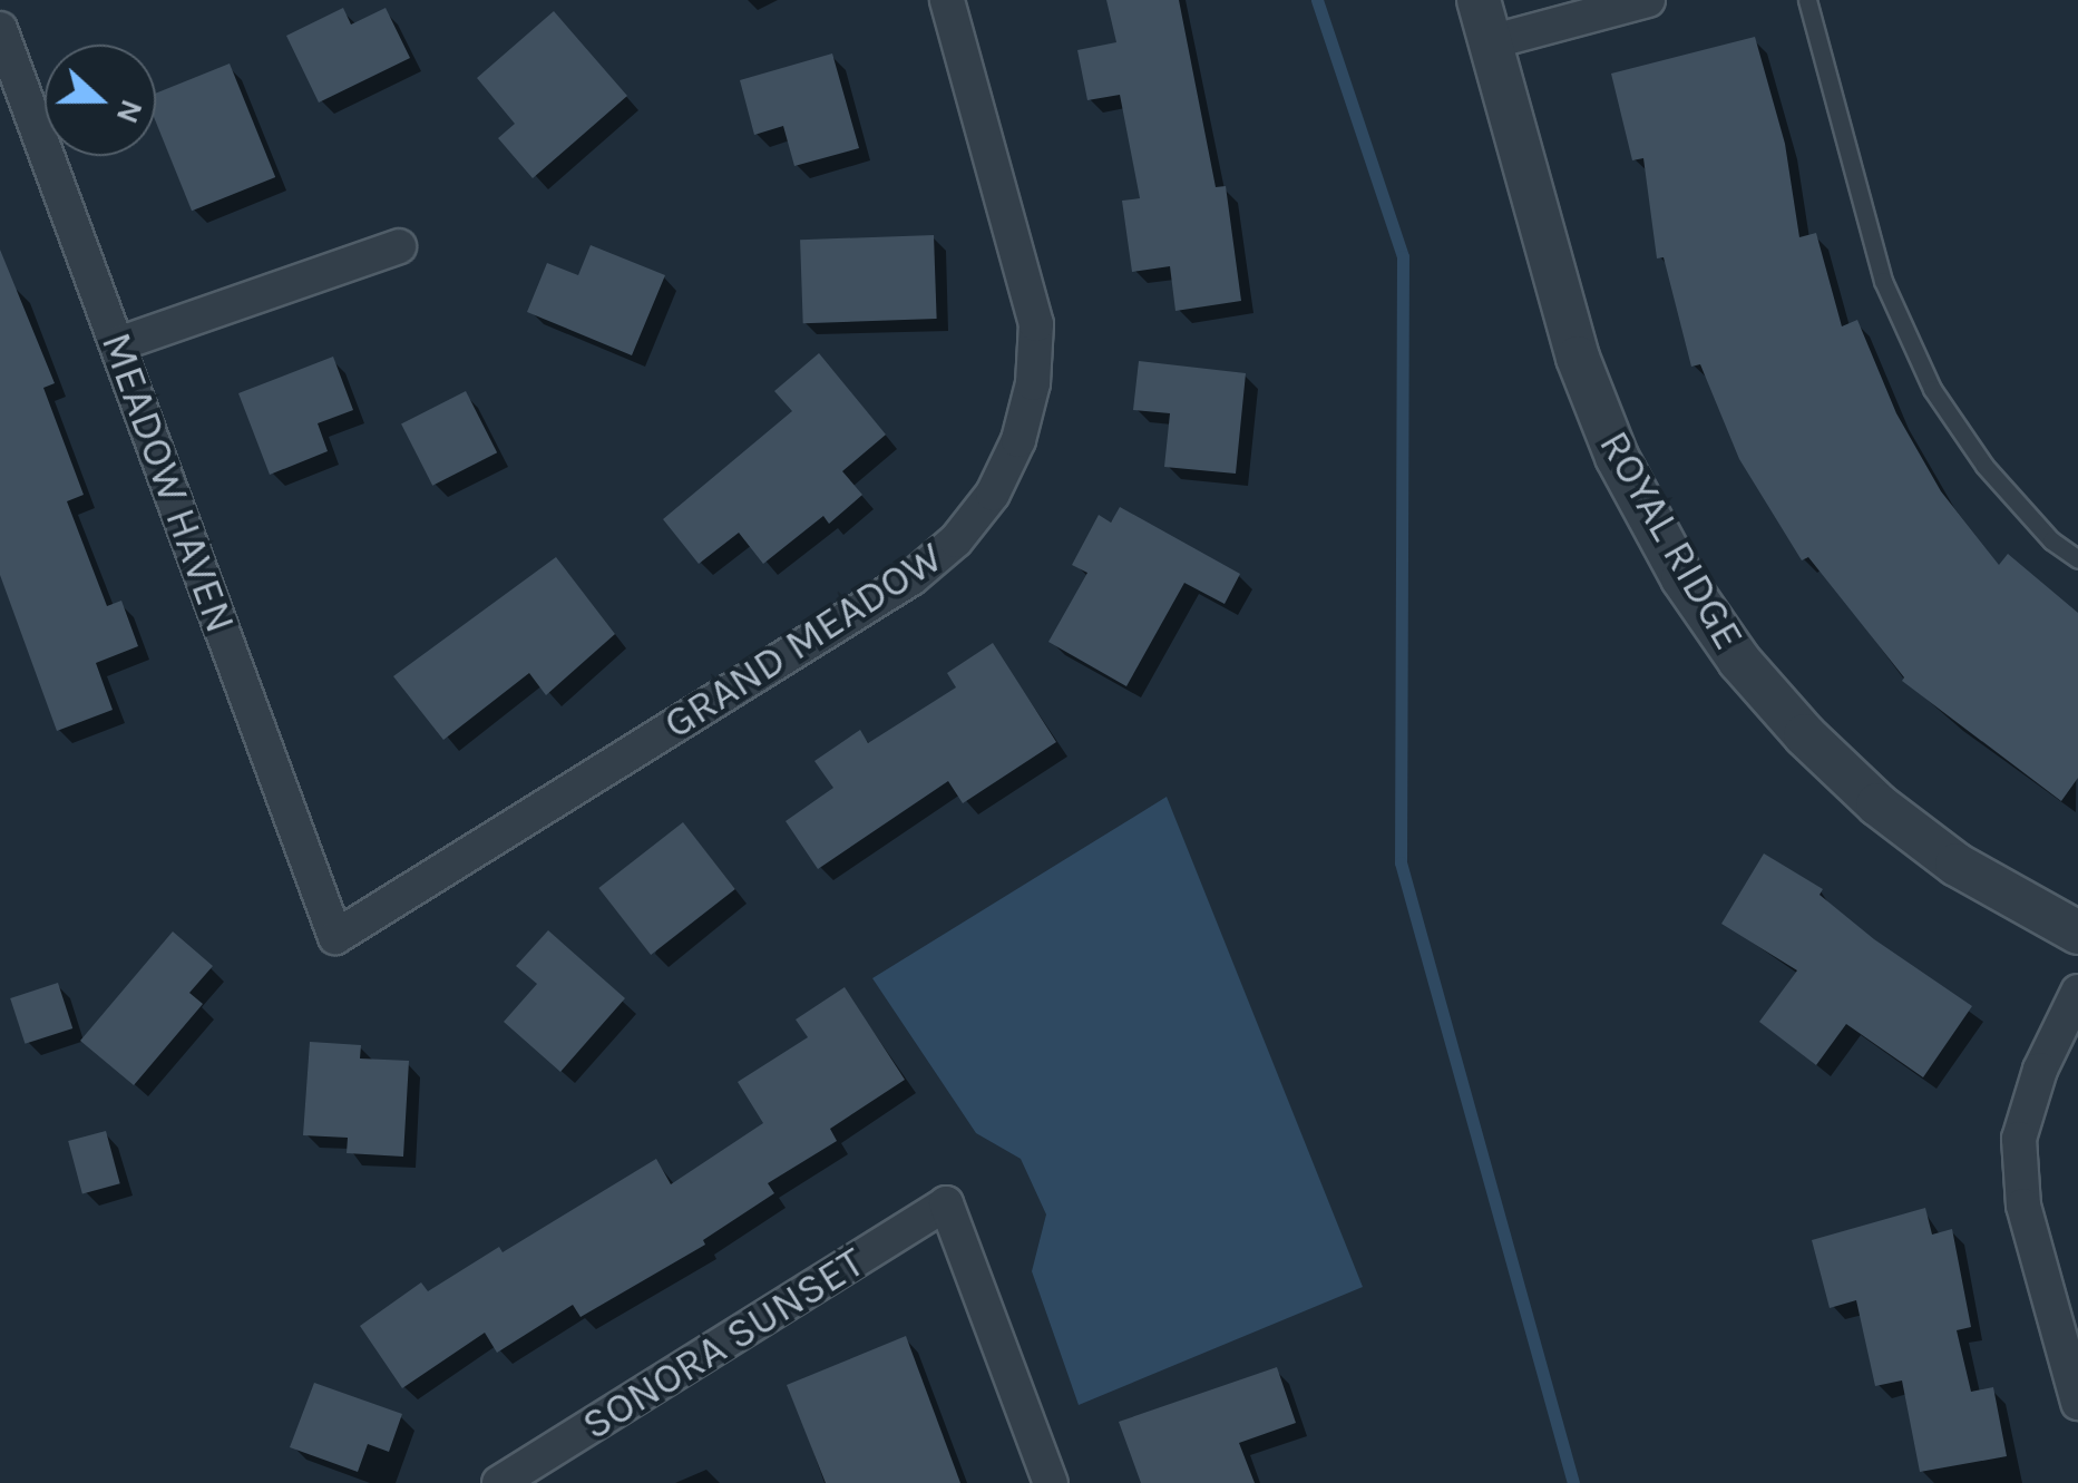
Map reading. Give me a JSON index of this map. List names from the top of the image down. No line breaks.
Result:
{"streets":{"street":["MEADOW HAVEN","ROYAL RIDGE","GRAND MEADOW","SONORA SUNSET"]},"crossings":[["MEADOW HAVEN","GRAND MEADOW"]],"north":"right"}
